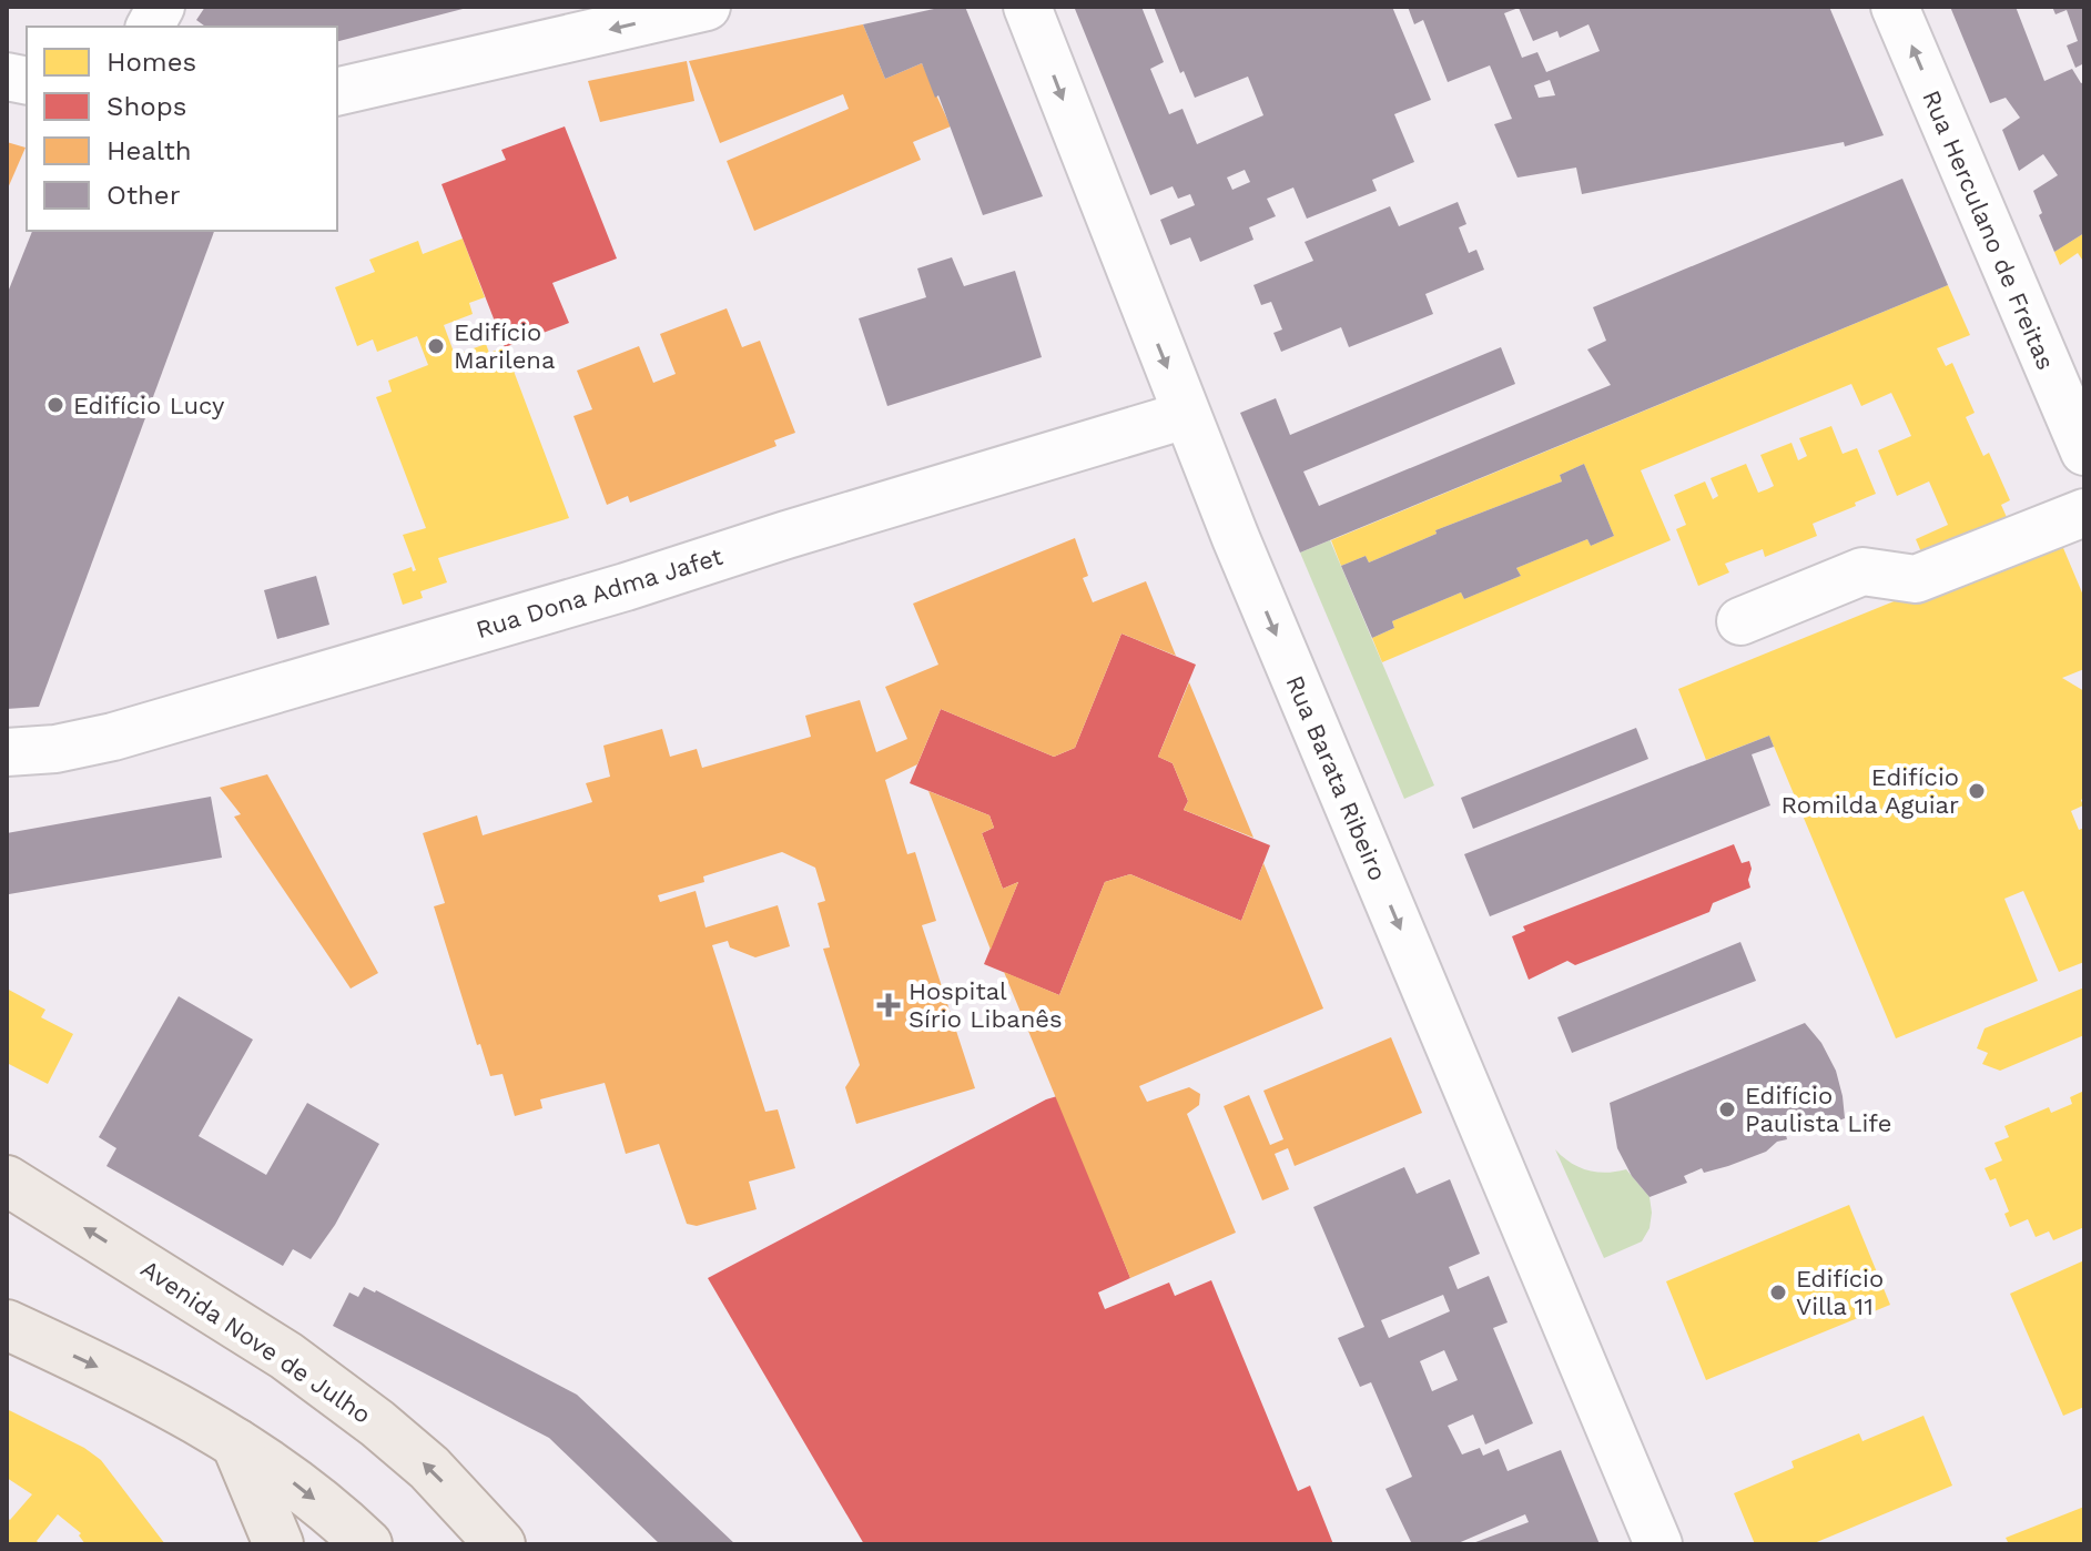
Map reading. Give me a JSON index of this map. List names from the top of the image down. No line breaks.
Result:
{"streets":{"main road":["Avenida Nove de Julho"],"street":["Rua Herculano de Freitas","Rua Dona Adma Jafet","Rua Barata Ribeiro"]},"crossings":[["Rua Dona Adma Jafet","Rua Barata Ribeiro"]],"one_way":["Rua Herculano de Freitas","Rua Barata Ribeiro"],"places":{"other":["Edifício Marilena","Edifício Lucy","Edifício Romilda Aguiar","Edifício Paulista Life","Edifício Villa 11"],"health":["Hospital Sírio Libanês"]},"legend":["Homes","Shops","Health","Other"]}
